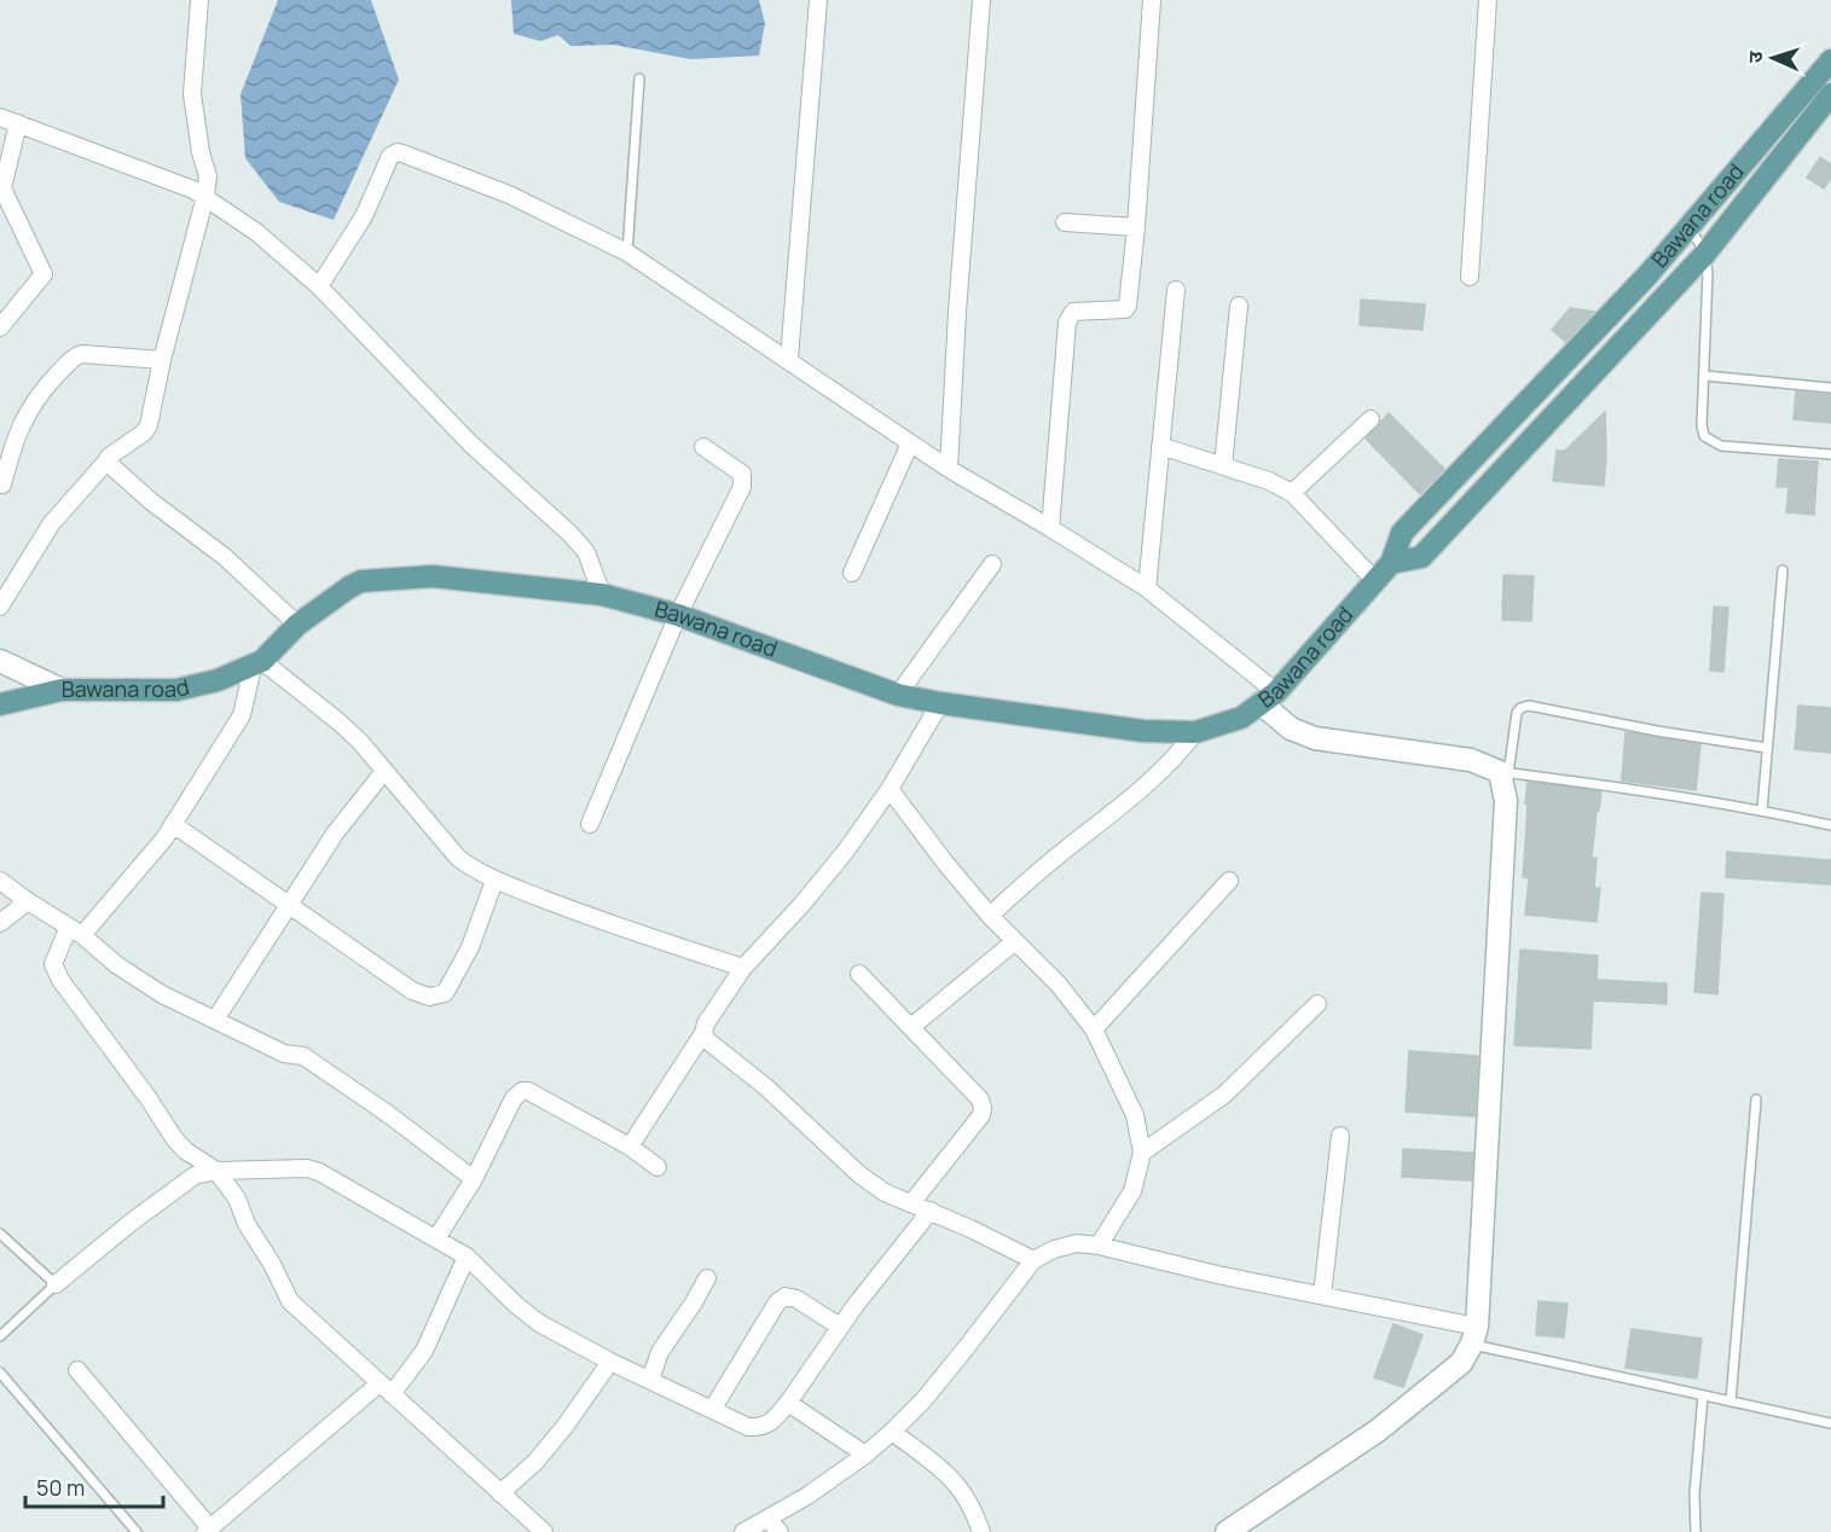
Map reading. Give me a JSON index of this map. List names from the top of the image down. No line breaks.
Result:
{"streets":{"main road":["Bawana road"]},"scale_bar":"50 m","north":"left"}
